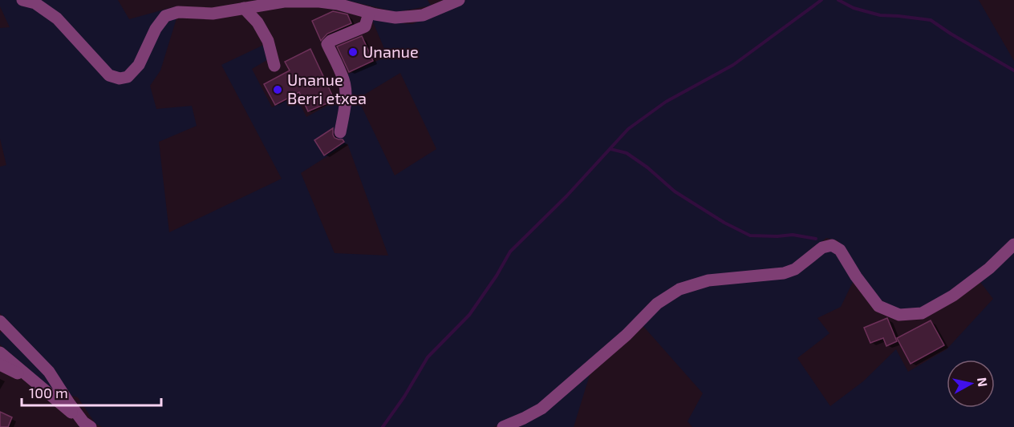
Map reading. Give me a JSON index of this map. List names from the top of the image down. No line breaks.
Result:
{"places":["Unanue","Unanue Berri etxea"],"scale_bar":"100 m","north":"right"}
